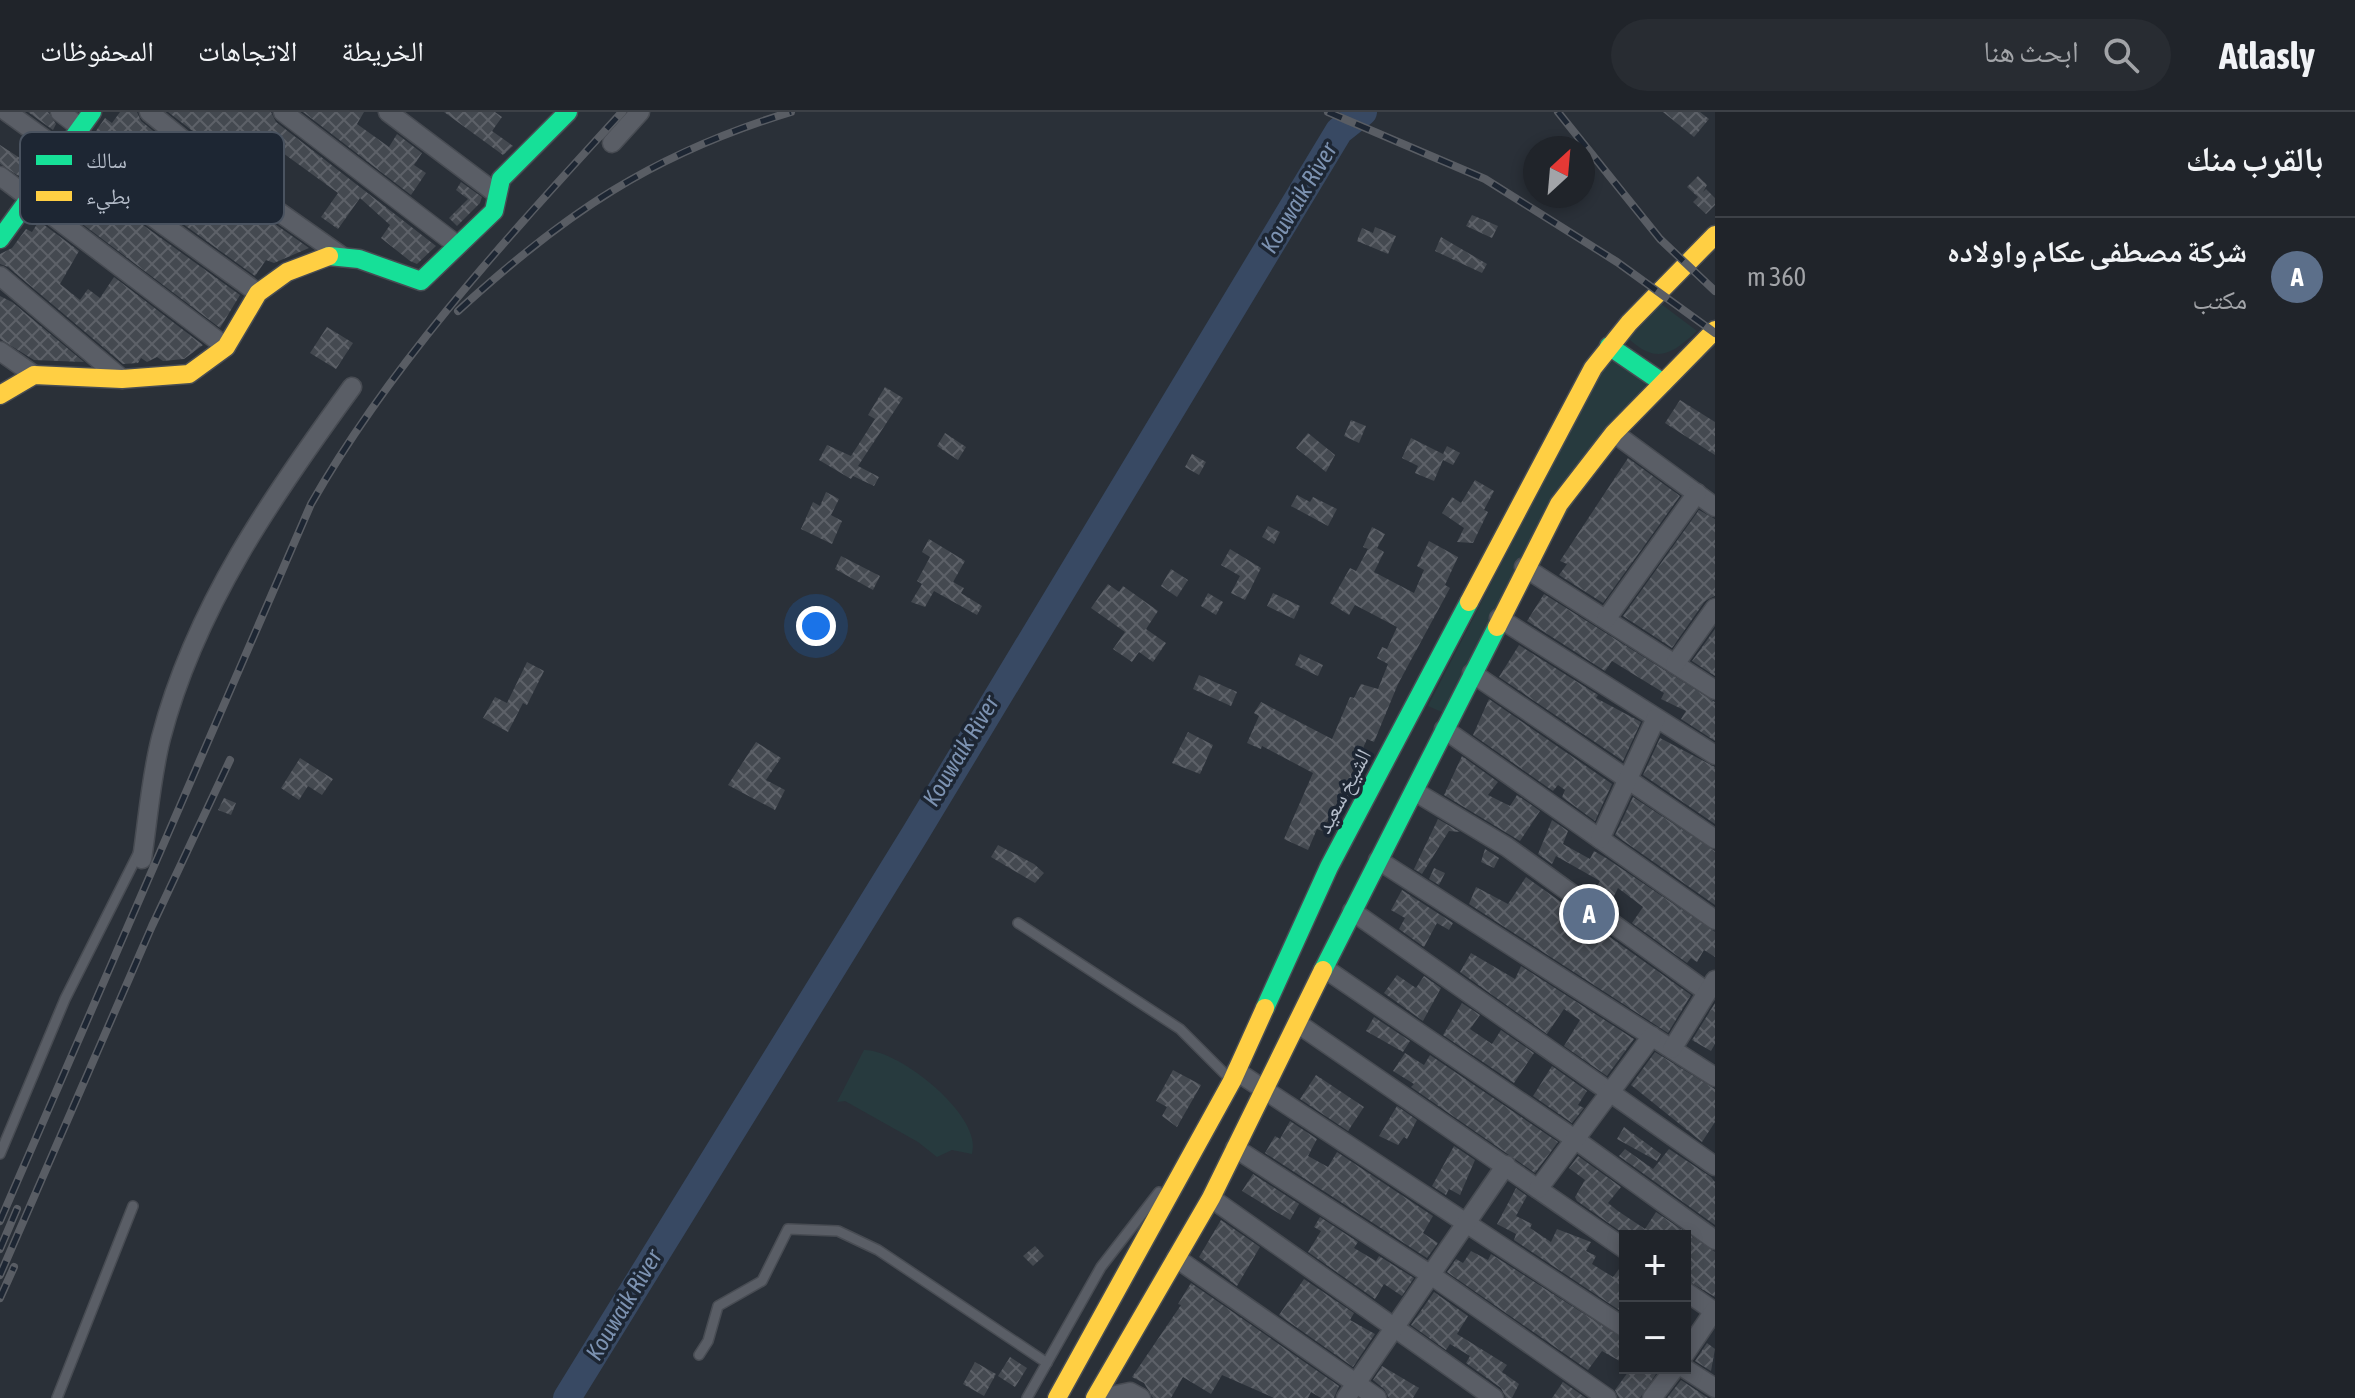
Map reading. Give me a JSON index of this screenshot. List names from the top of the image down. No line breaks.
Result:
{"streets":{"main road":["الشيخ سعيد"]},"water":["Kouwaik River"],"legend":["سالك","بطيء"],"north":"top right","page":{"header":"Atlasly","search":"ابحث هنا","nav":["الخريطة","الاتجاهات","المحفوظات"],"heading":"بالقرب منك","list":[{"mark":"A","name":"شركة مصطفى عكام واولاده","note":"مكتب","value":"360 m"}],"pins":"A","map_buttons":["+","−"]}}
